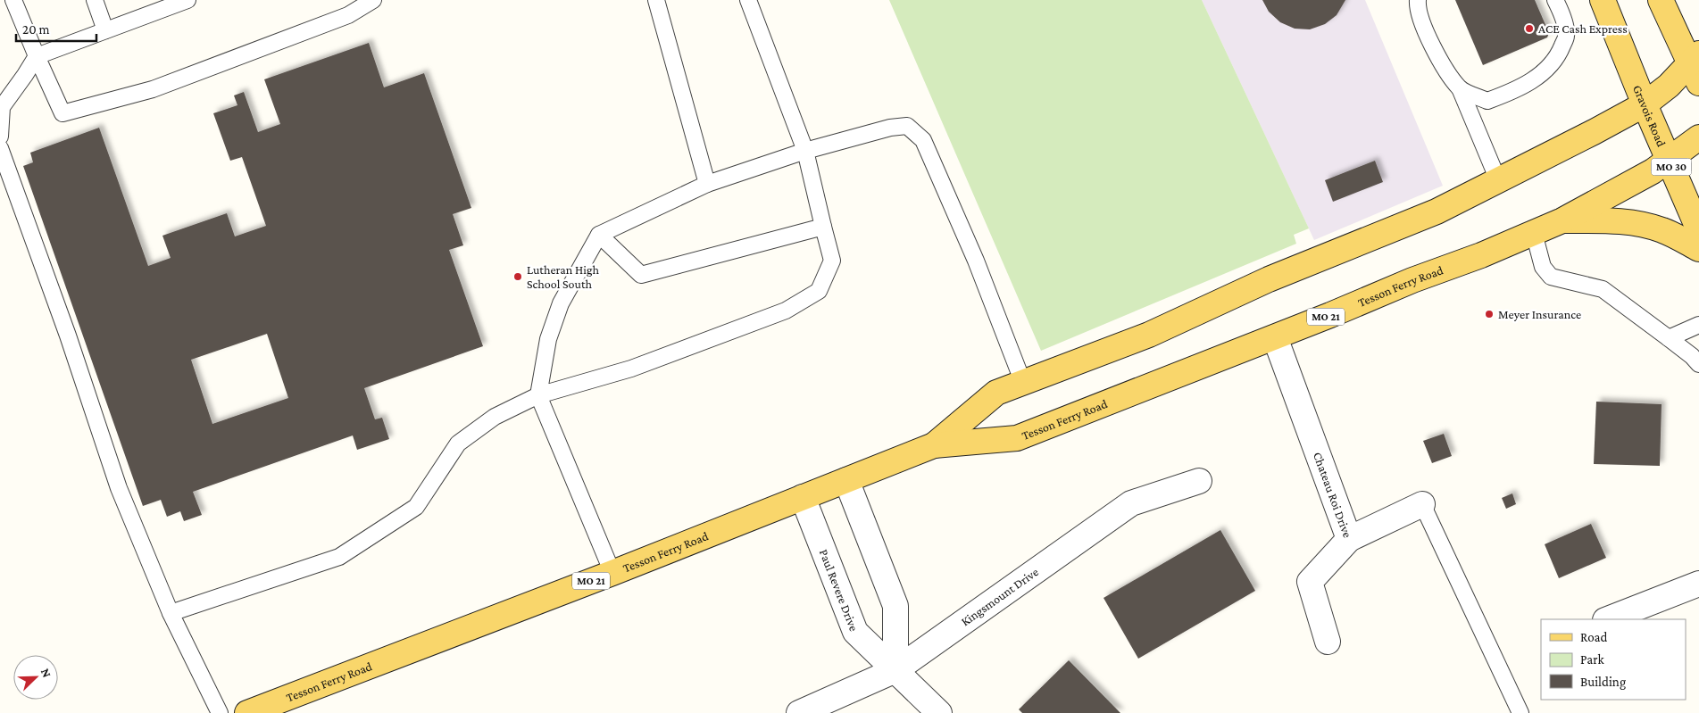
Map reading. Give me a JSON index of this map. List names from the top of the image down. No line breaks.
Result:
{"streets":{"main road":["Gravois Road","MO 30","Tesson Ferry Road","MO 21"],"street":["Chateau Roi Drive","Paul Revere Drive","Kingsmount Drive"]},"crossings":[["Gravois Road","Tesson Ferry Road"],["Gravois Road","MO 21"],["Tesson Ferry Road","MO 21"],["Tesson Ferry Road","Chateau Roi Drive"],["Tesson Ferry Road","Paul Revere Drive"],["Paul Revere Drive","Kingsmount Drive"]],"places":["ACE Cash Express","Lutheran High School South","Meyer Insurance"],"legend":["Road","Park","Building"],"scale_bar":"20 m","north":"top right"}
